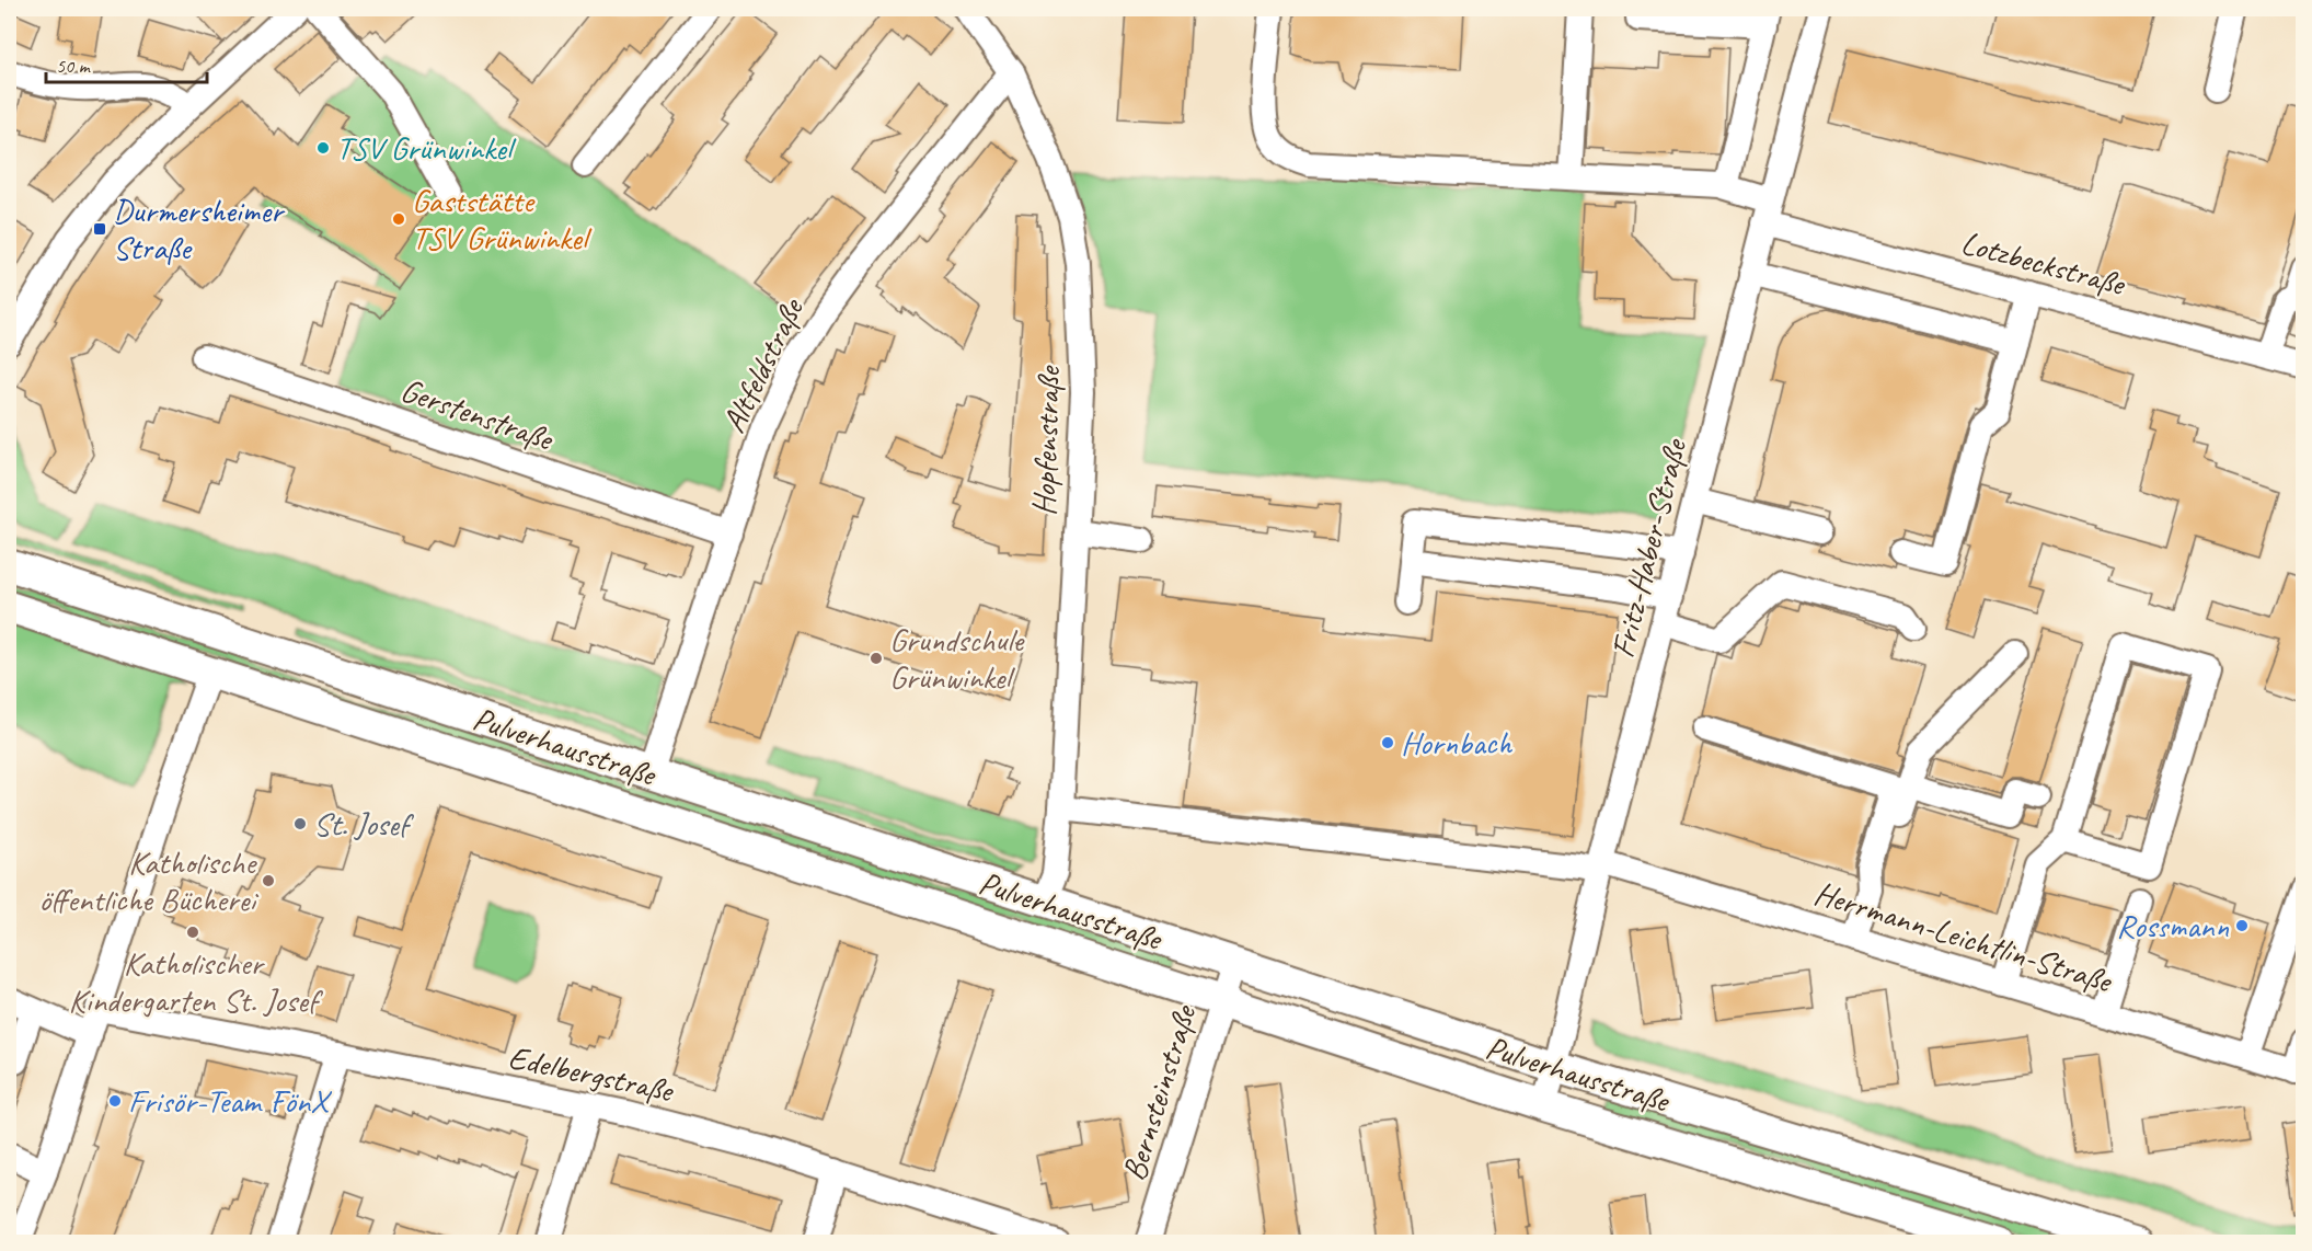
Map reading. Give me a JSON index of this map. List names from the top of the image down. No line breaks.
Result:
{"streets":{"main road":["Pulverhausstraße"],"street":["Lotzbeckstraße","Altfeldstraße","Gerstenstraße","Hopfenstraße","Fritz-Haber-Straße","Herrmann-Leichtlin-Straße","Edelbergstraße","Bernsteinstraße"]},"crossings":[["Lotzbeckstraße","Fritz-Haber-Straße"],["Altfeldstraße","Gerstenstraße"],["Altfeldstraße","Hopfenstraße"],["Altfeldstraße","Pulverhausstraße"],["Hopfenstraße","Pulverhausstraße"],["Hopfenstraße","Herrmann-Leichtlin-Straße"],["Fritz-Haber-Straße","Pulverhausstraße"],["Fritz-Haber-Straße","Herrmann-Leichtlin-Straße"],["Pulverhausstraße","Bernsteinstraße"]],"places":{"other":["TSV Grünwinkel","Gaststätte TSV Grünwinkel","Grundschule Grünwinkel","Hornbach","St. Josef","Katholische öffentliche Bücherei","Rossmann","Katholischer Kindergarten St. Josef","Frisör-Team FönX"],"transit":["Durmersheimer Straße"]},"scale_bar":"50 m"}
